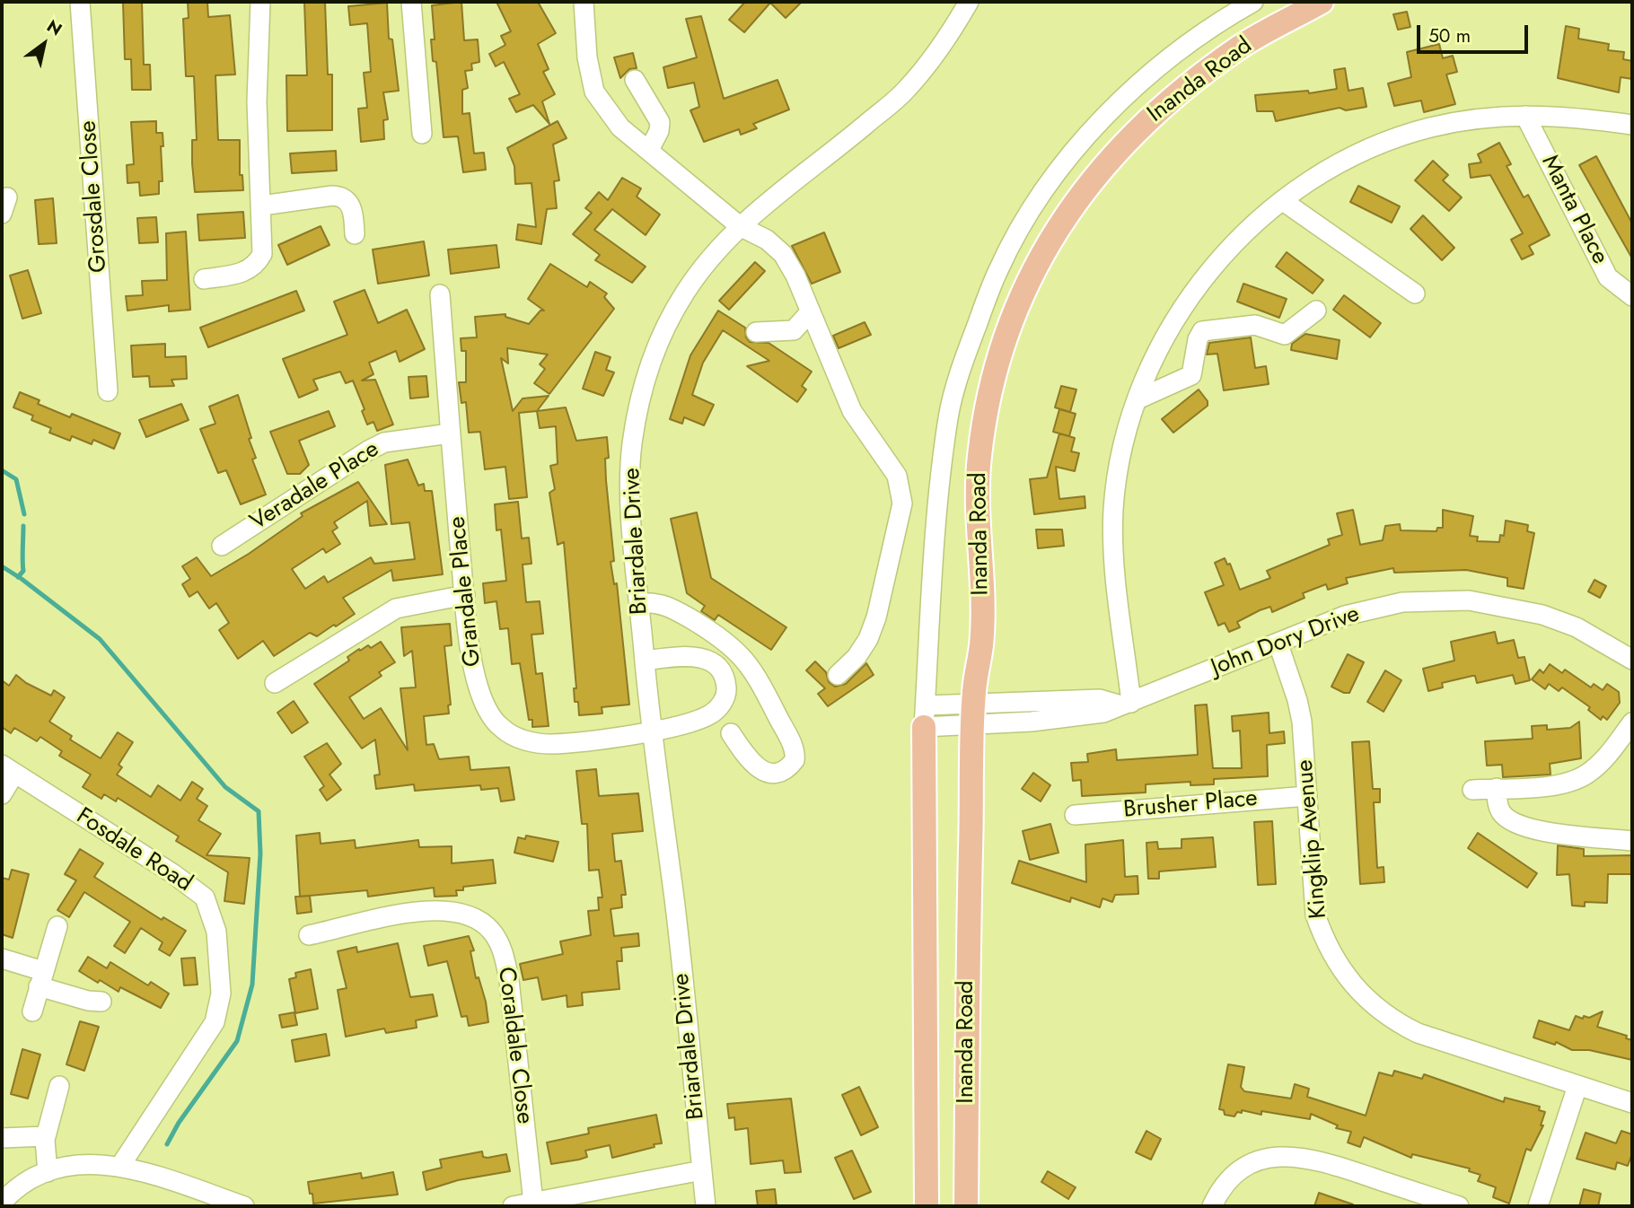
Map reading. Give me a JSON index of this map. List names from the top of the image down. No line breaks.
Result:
{"streets":{"main road":["Inanda Road"],"street":["Grosdale Close","Manta Place","Veradale Place","Briardale Drive","Grandale Place","John Dory Drive","Brusher Place","Kingklip Avenue","Fosdale Road","Coraldale Close"]},"crossings":[["Veradale Place","Grandale Place"],["Briardale Drive","Grandale Place"],["John Dory Drive","Kingklip Avenue"],["Brusher Place","Kingklip Avenue"]],"scale_bar":"50 m","north":"top right"}
